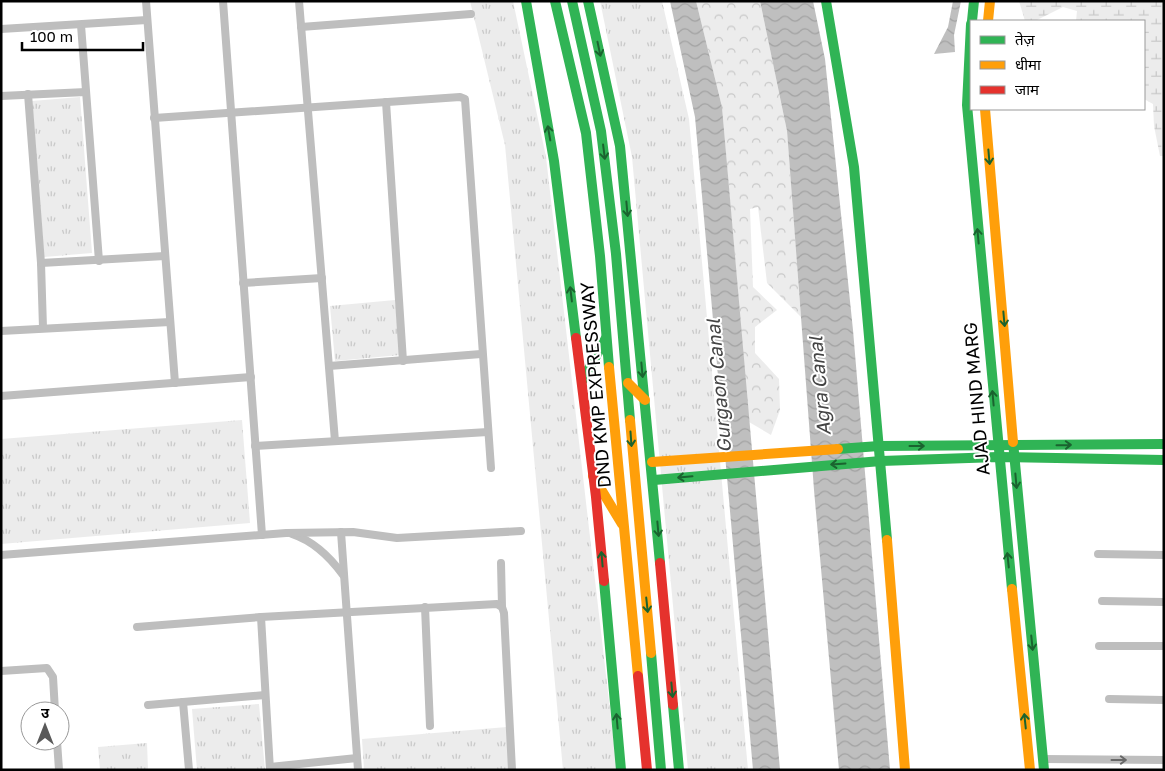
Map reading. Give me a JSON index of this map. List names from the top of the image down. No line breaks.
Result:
{"streets":{"main road":["DND KMP EXPRESSWAY","AJAD HIND MARG"]},"water":["Gurgaon Canal","Agra Canal"],"legend":["तेज़","धीमा","जाम"],"scale_bar":"100 m","north":"top"}
